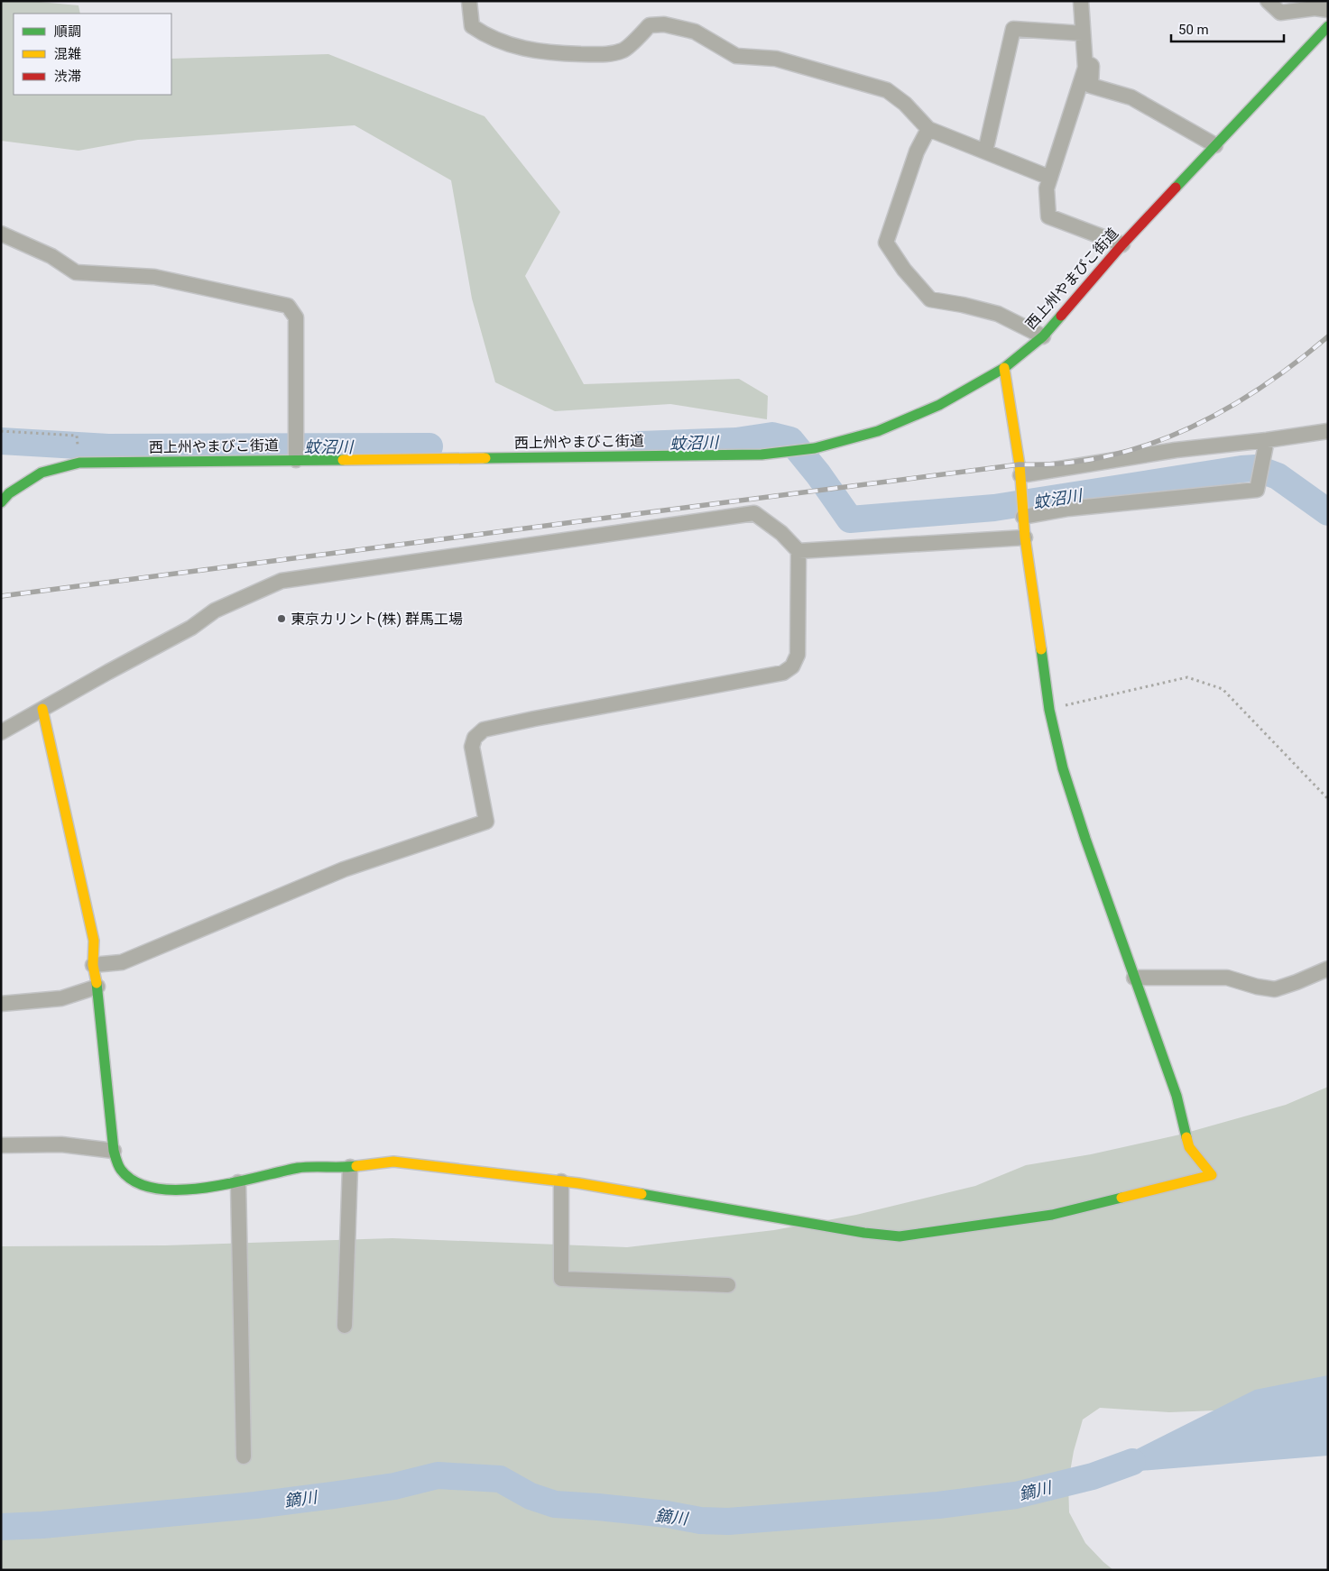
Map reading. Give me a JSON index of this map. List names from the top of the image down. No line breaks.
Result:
{"streets":{"main road":["西上州やまびこ街道"]},"water":["蚊沼川","鏑川"],"places":["東京カリント(株) 群馬工場"],"legend":["順調","混雑","渋滞"],"scale_bar":"50 m"}
